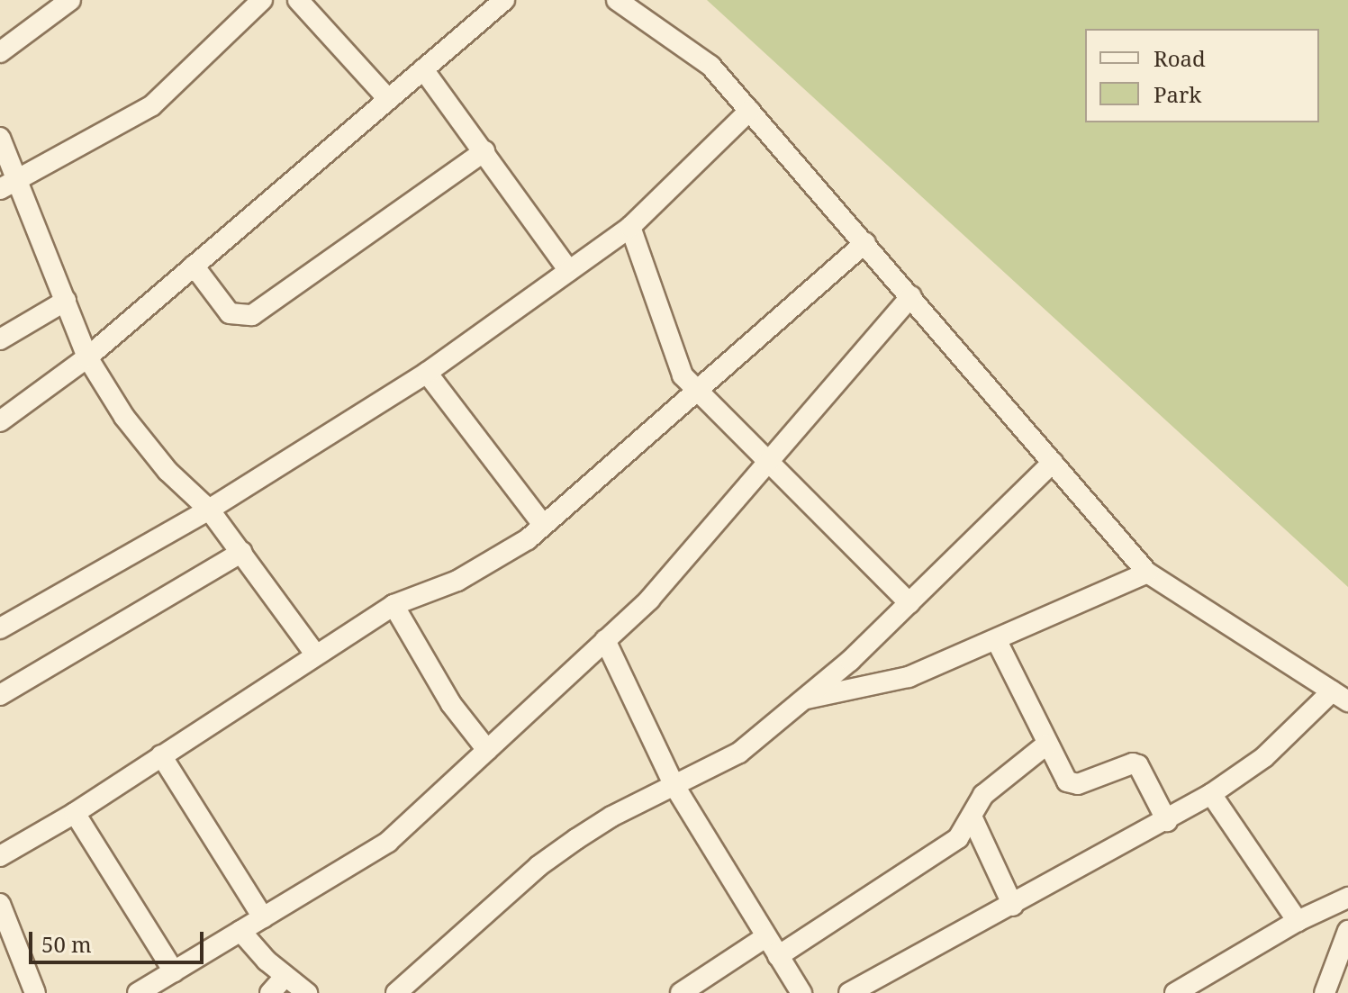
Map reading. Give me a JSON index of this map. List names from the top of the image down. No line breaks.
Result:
{"legend":["Road","Park"],"scale_bar":"50 m"}
